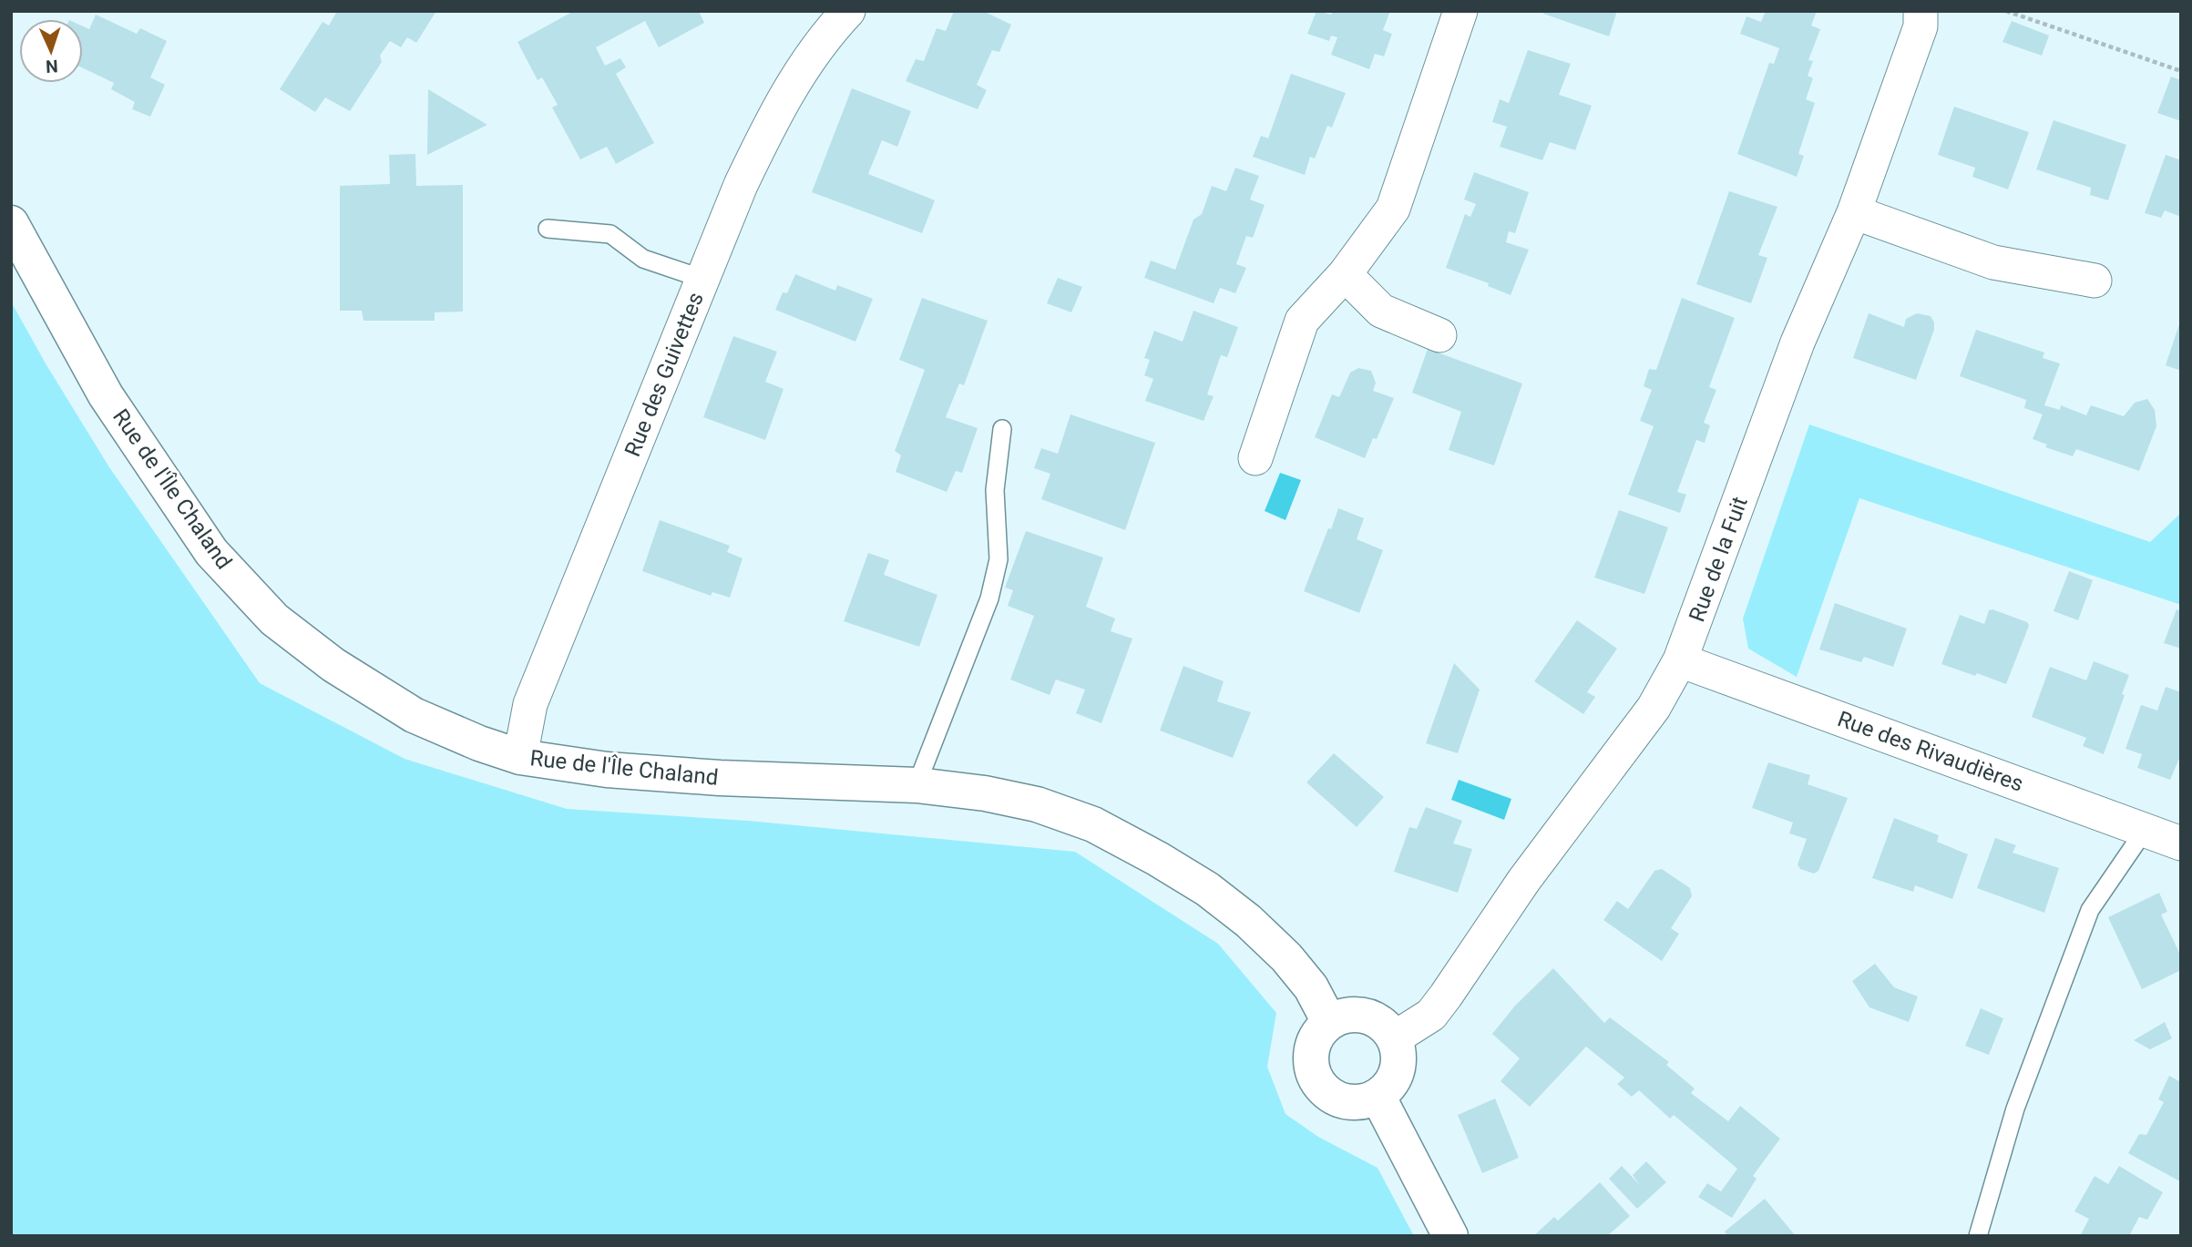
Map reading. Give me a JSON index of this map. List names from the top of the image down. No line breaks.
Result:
{"streets":{"street":["Rue des Guivettes","Rue de l'Île Chaland","Rue de la Fuit","Rue des Rivaudières"]},"crossings":[["Rue des Guivettes","Rue de l'Île Chaland"],["Rue de l'Île Chaland","Rue de la Fuit"],["Rue de la Fuit","Rue des Rivaudières"]],"north":"bottom"}
